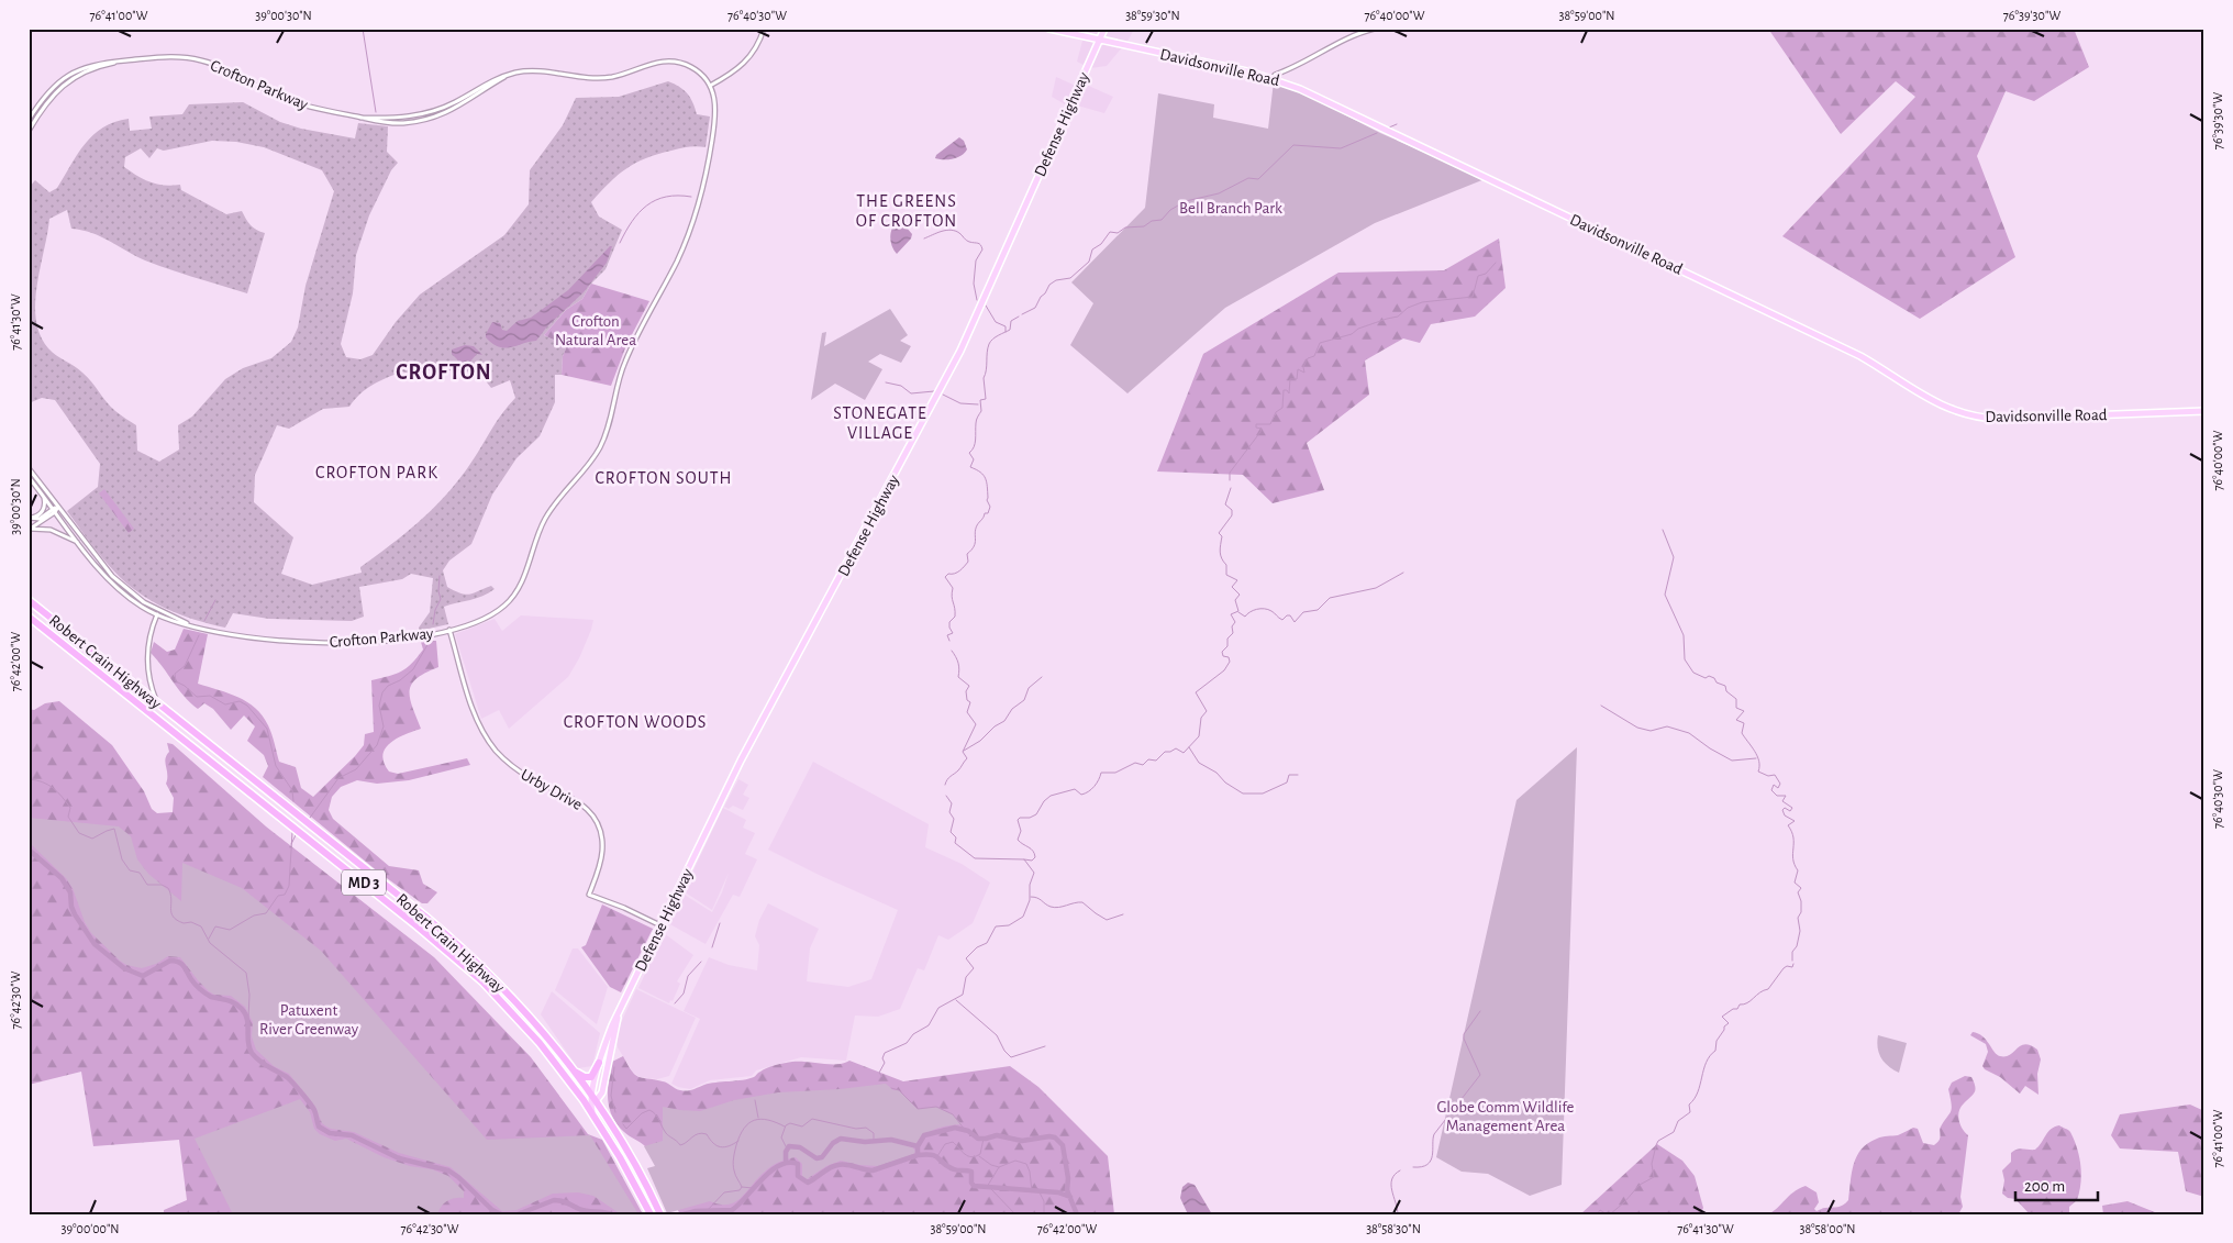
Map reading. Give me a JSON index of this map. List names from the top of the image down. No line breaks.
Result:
{"streets":{"highway":["Robert Crain Highway","MD 3"],"main road":["Davidsonville Road","Defense Highway"],"street":["Crofton Parkway","Urby Drive"]},"crossings":[["Davidsonville Road","Defense Highway"],["Crofton Parkway","Urby Drive"],["Defense Highway","Robert Crain Highway"],["Defense Highway","Urby Drive"]],"districts":["THE GREENS OF CROFTON","CROFTON","STONEGATE VILLAGE","CROFTON PARK","CROFTON SOUTH","CROFTON WOODS"],"parks":["Bell Branch Park","Crofton Natural Area","Patuxent River Greenway","Globe Comm Wildlife Management Area"],"scale_bar":"200 m","coordinates":["76°41'00\"W","39°00'30\"N","76°40'30\"W","38°59'30\"N","76°40'00\"W","38°59'00\"N","76°39'30\"W","76°41'30\"W","76°42'00\"W","76°42'30\"W","39°00'00\"N","38°58'30\"N","38°58'00\"N"]}
